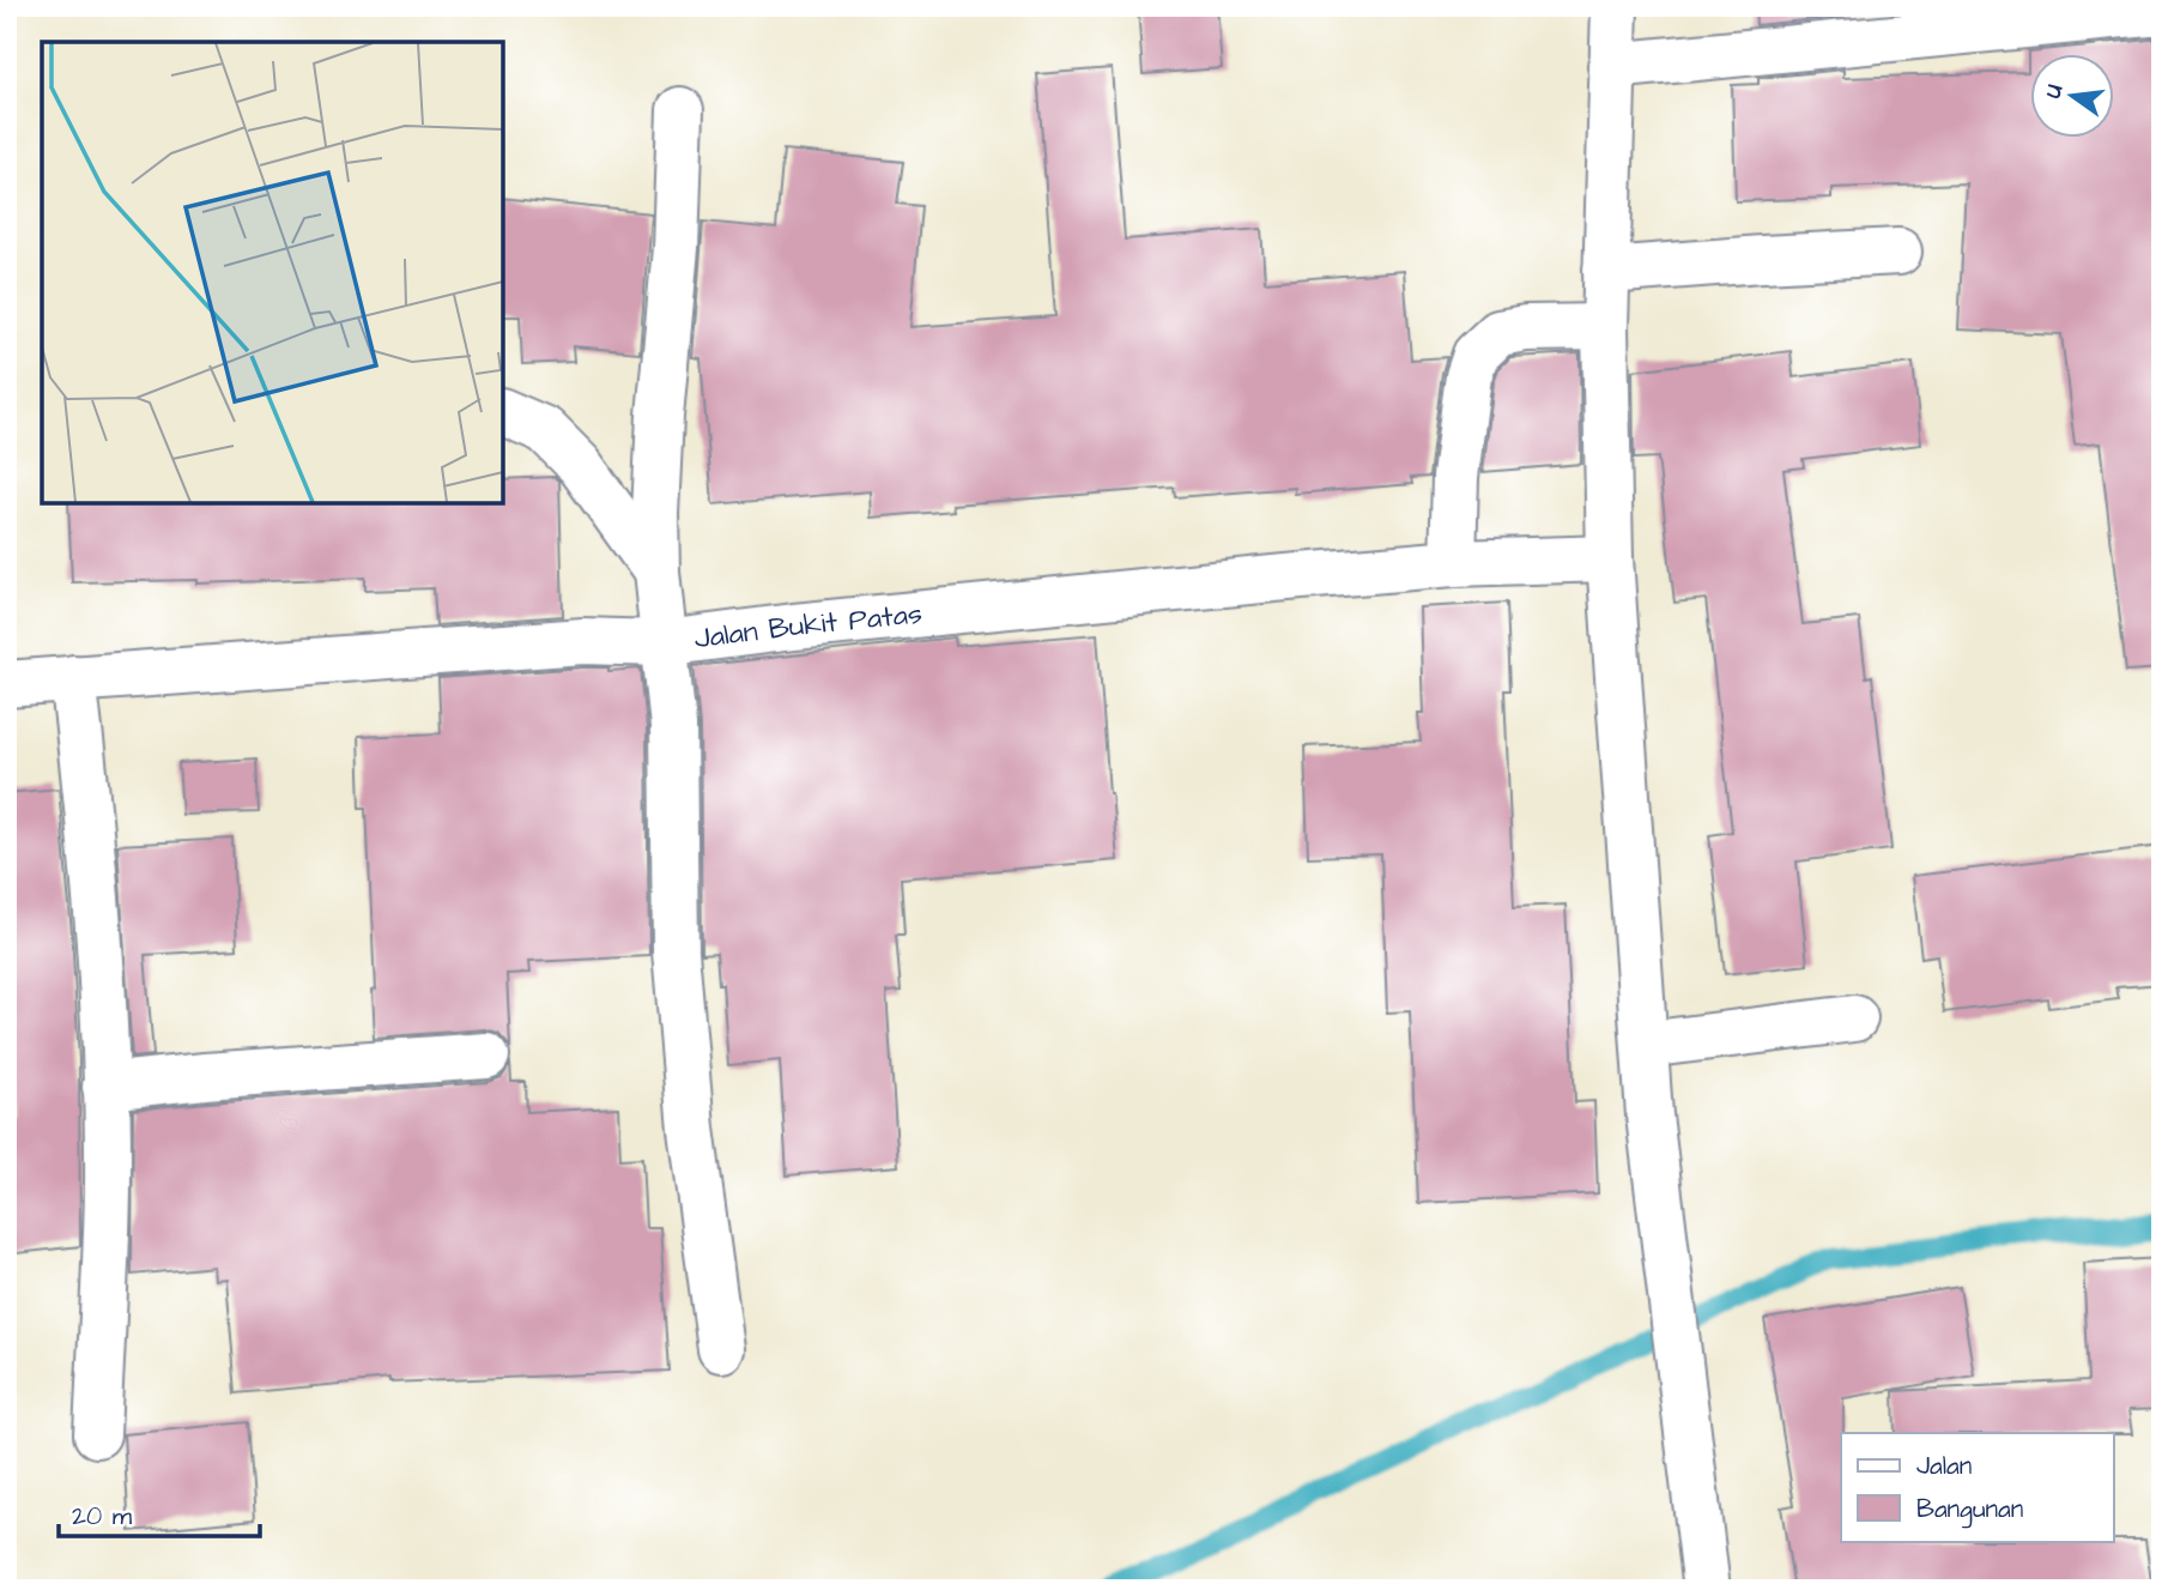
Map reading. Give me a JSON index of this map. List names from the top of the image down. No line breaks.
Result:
{"streets":{"street":["Jalan Bukit Patas"]},"legend":["Jalan","Bangunan"],"scale_bar":"20 m","north":"left"}
